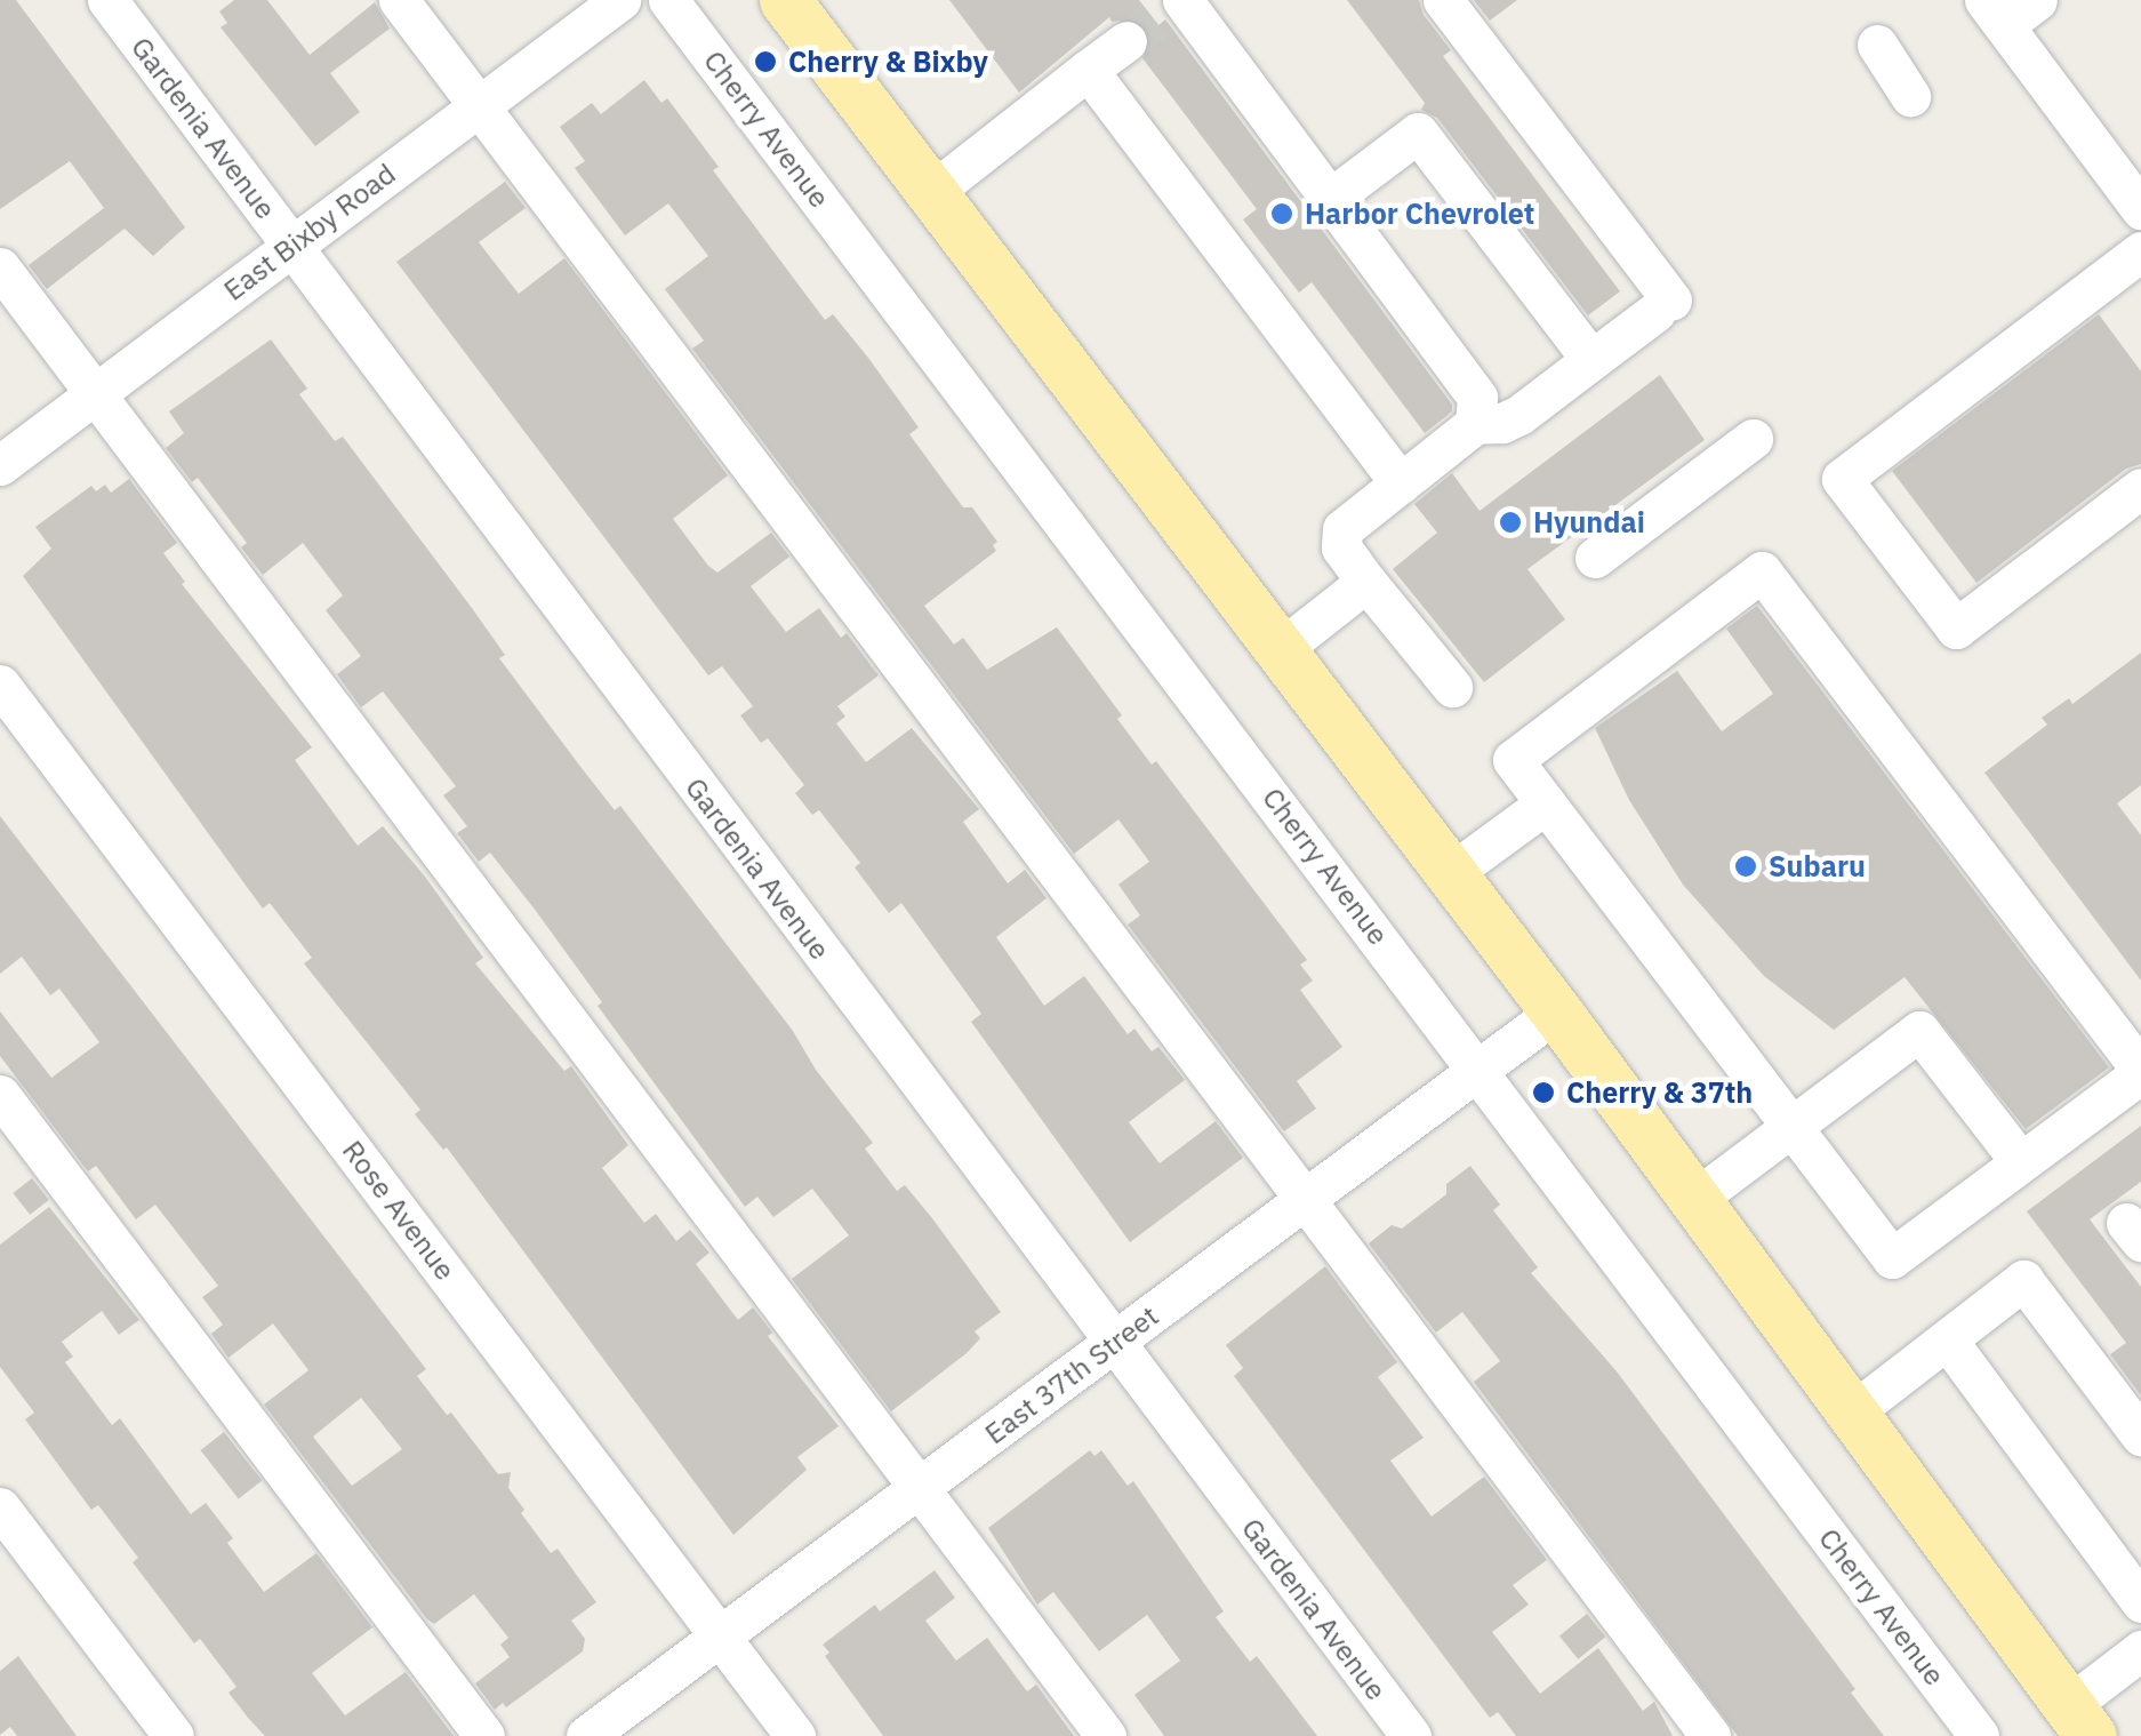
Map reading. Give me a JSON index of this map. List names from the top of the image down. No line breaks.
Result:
{"streets":{"street":["Gardenia Avenue","Cherry Avenue","East Bixby Road","Rose Avenue","East 37th Street"]},"crossings":[["Gardenia Avenue","East Bixby Road"],["Gardenia Avenue","East 37th Street"],["Cherry Avenue","East 37th Street"],["Rose Avenue","East 37th Street"]],"places":["Cherry & Bixby","Harbor Chevrolet","Hyundai","Subaru","Cherry & 37th"]}
